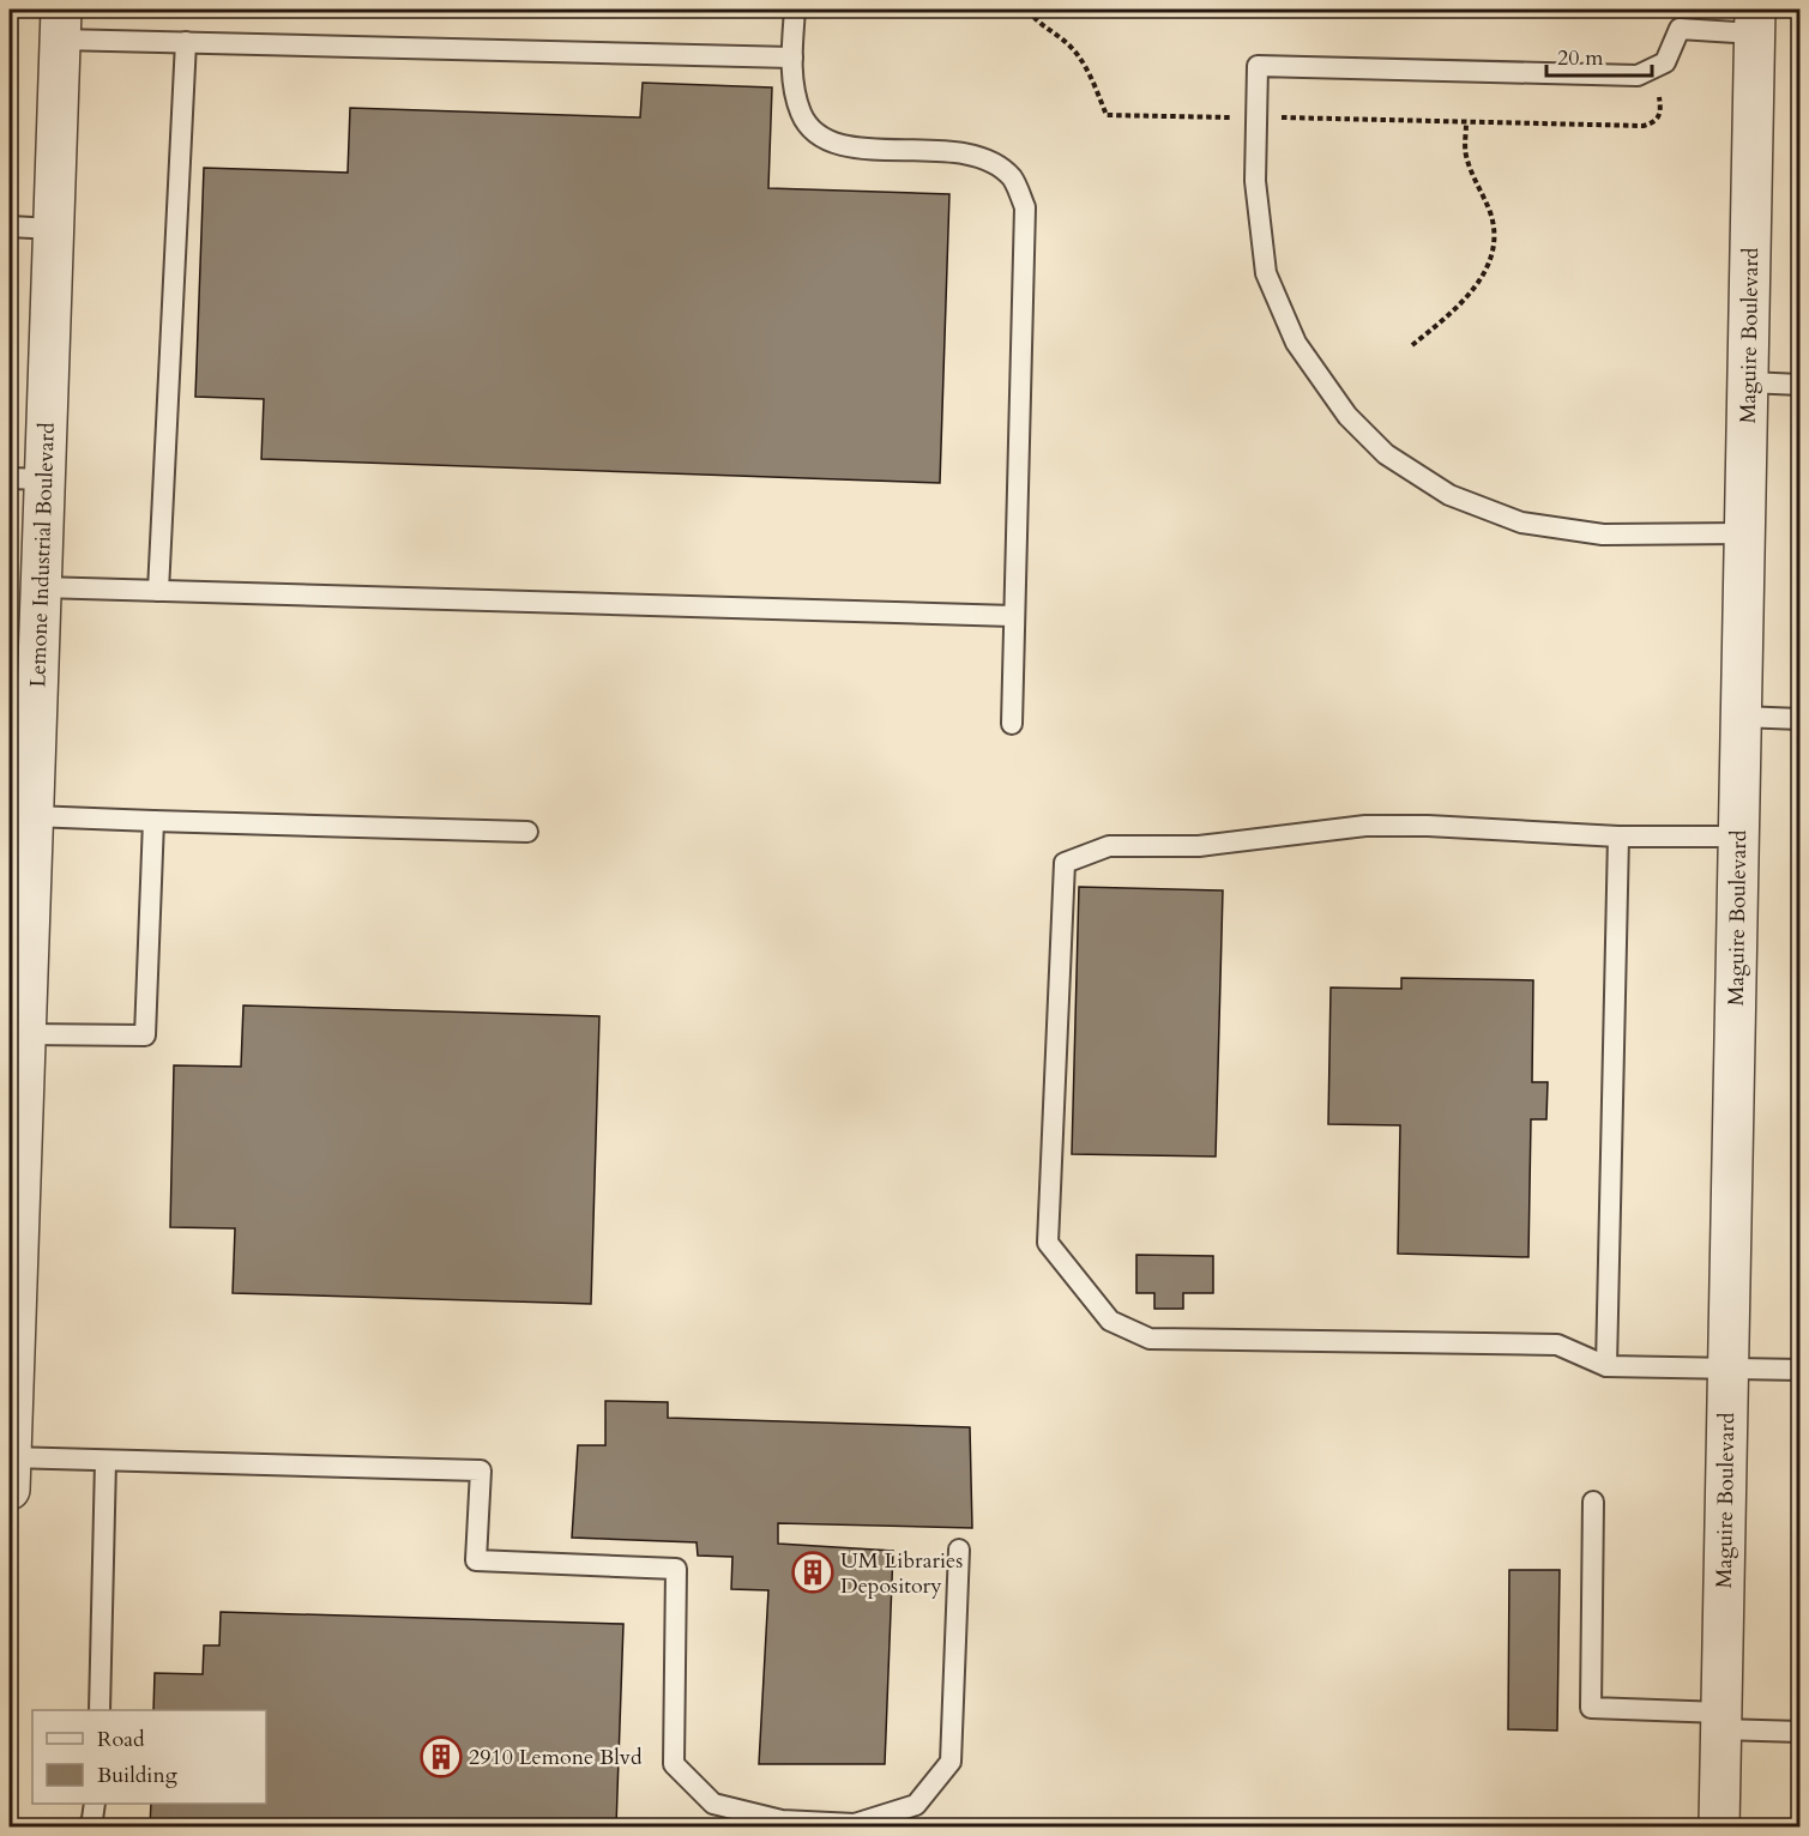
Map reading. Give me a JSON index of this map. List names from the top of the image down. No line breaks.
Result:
{"streets":{"street":["Maguire Boulevard","Lemone Industrial Boulevard"]},"places":{"building":["UM Libraries Depository","2910 Lemone Blvd"]},"legend":["Road","Building"],"scale_bar":"20 m"}
